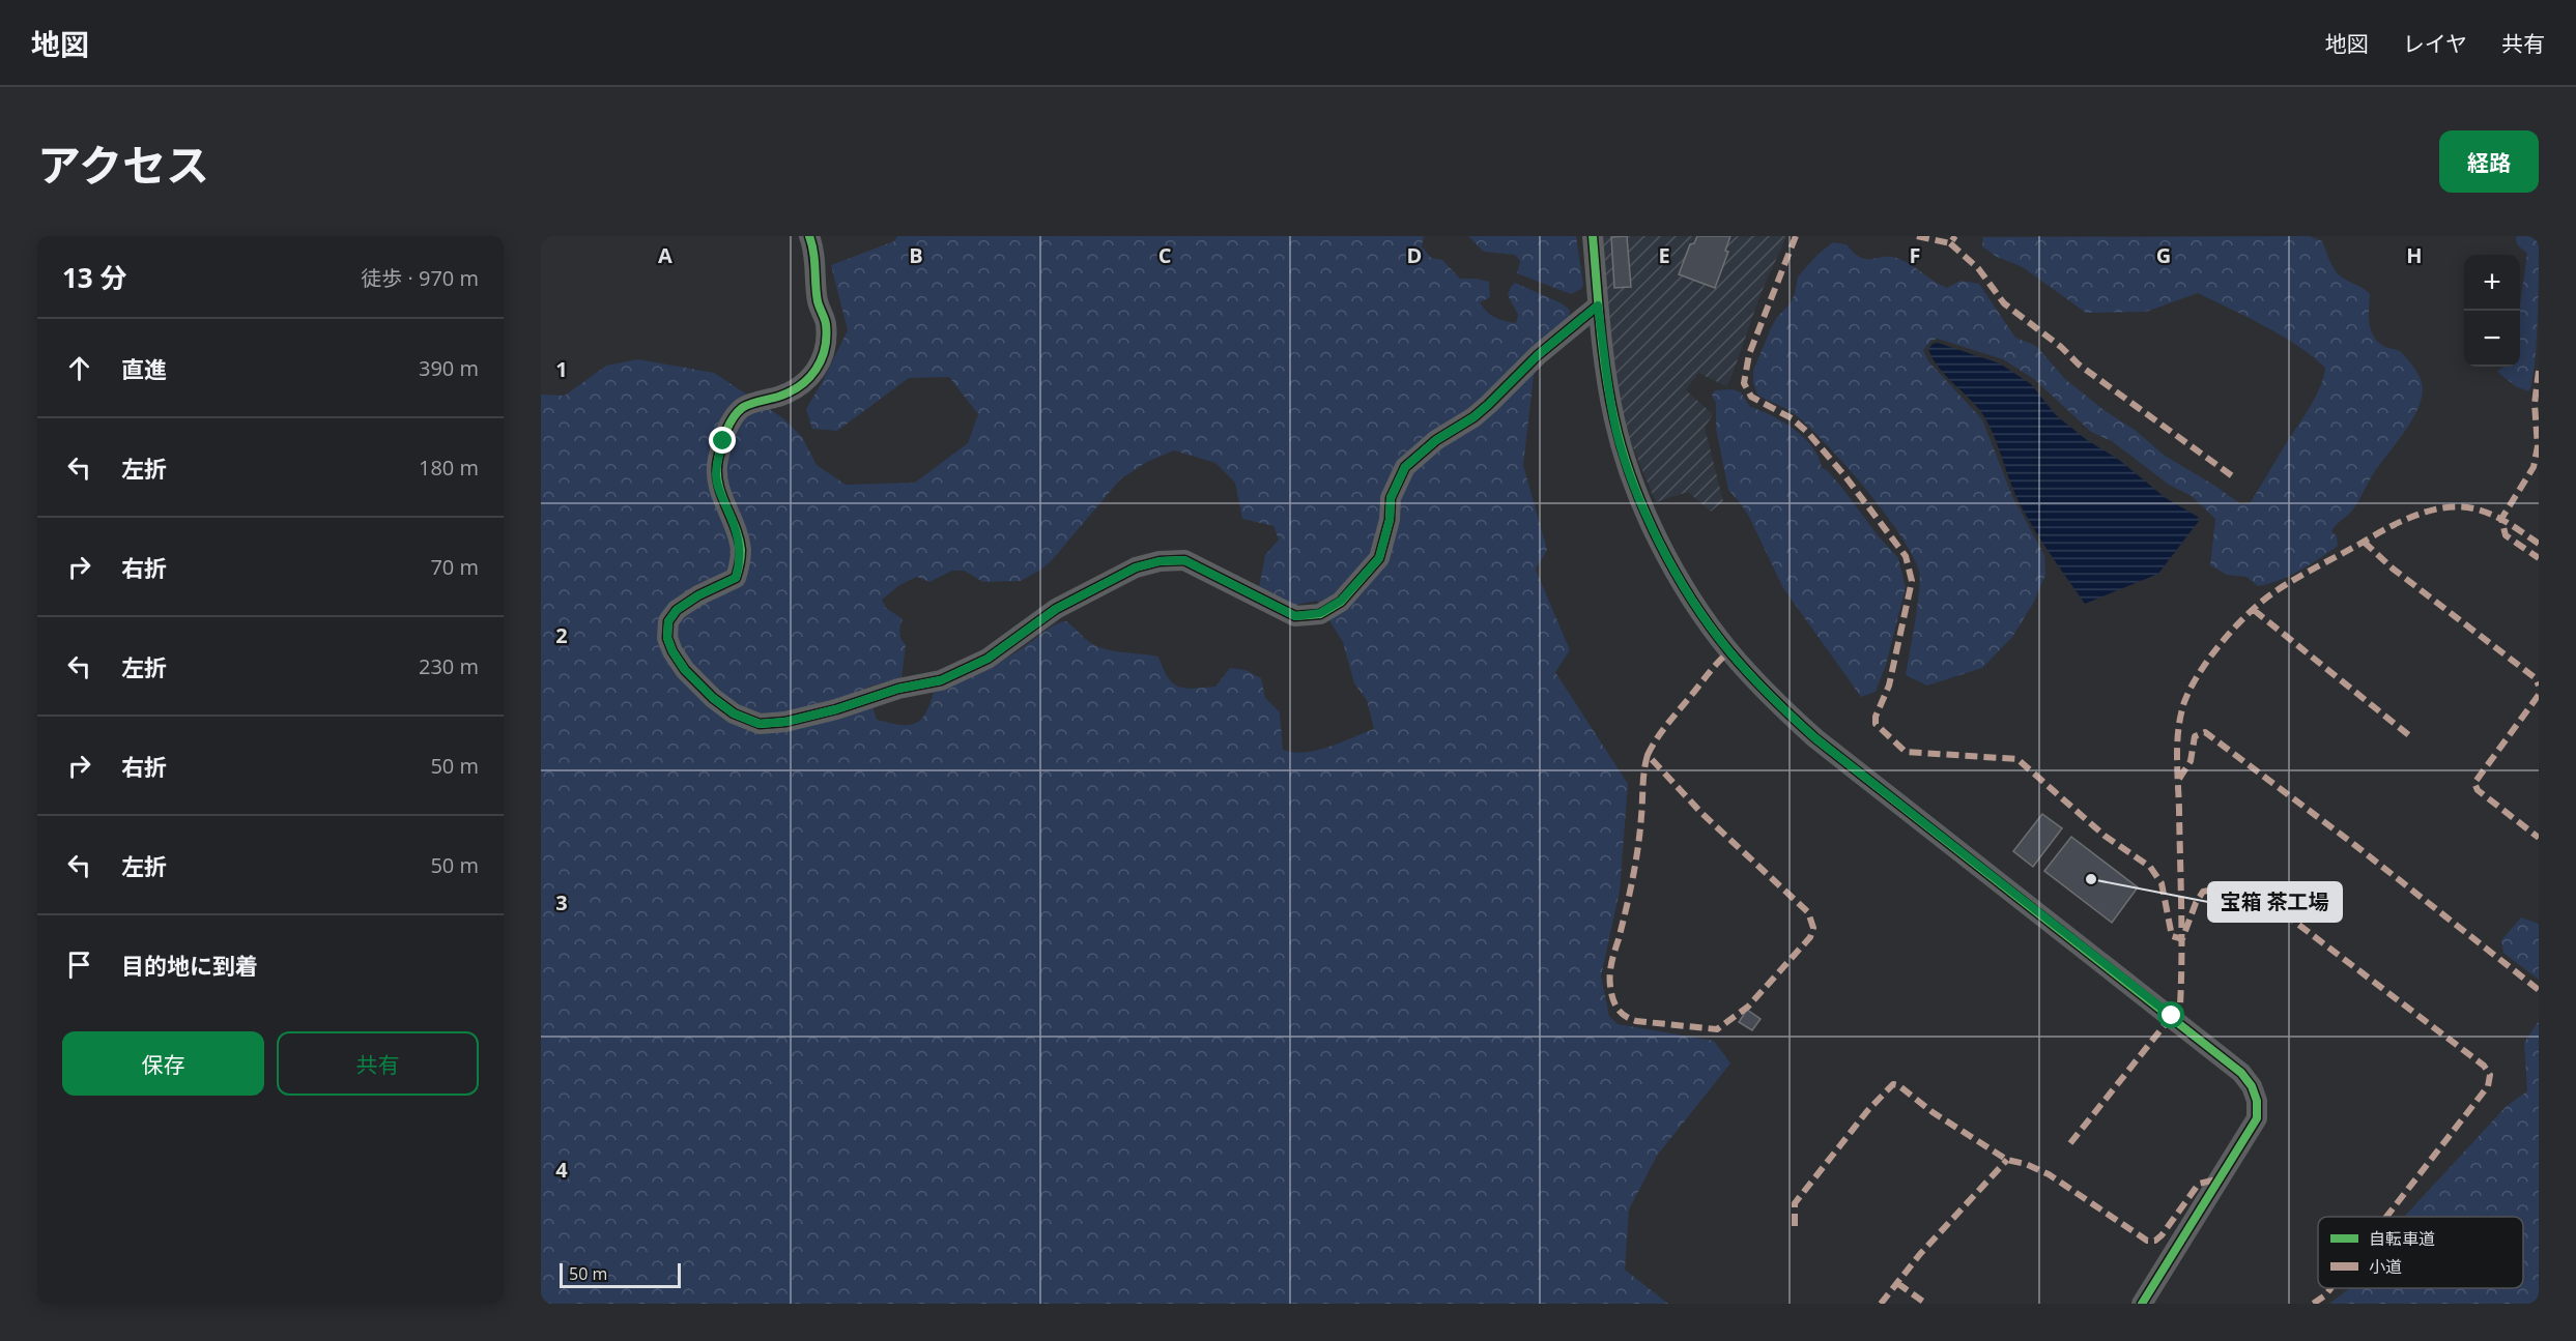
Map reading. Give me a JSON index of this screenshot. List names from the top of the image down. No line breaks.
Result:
{"places":["宝箱 茶工場"],"legend":["自転車道","小道"],"scale_bar":"50 m","page":{"header":"地図","nav":["地図","レイヤ","共有"],"title":"アクセス","buttons":["経路",["保存","共有"]],"heading":["13 分","徒歩 · 970 m"],"map_buttons":["+","−"],"list":[["直進","390 m"],["左折","180 m"],["右折","70 m"],["左折","230 m"],["右折","50 m"],["左折","50 m"],"目的地に到着"],"scale":"50 m"},"grid":{"columns":["A","B","C","D","E","F","G","H"],"rows":["1","2","3","4"]}}
